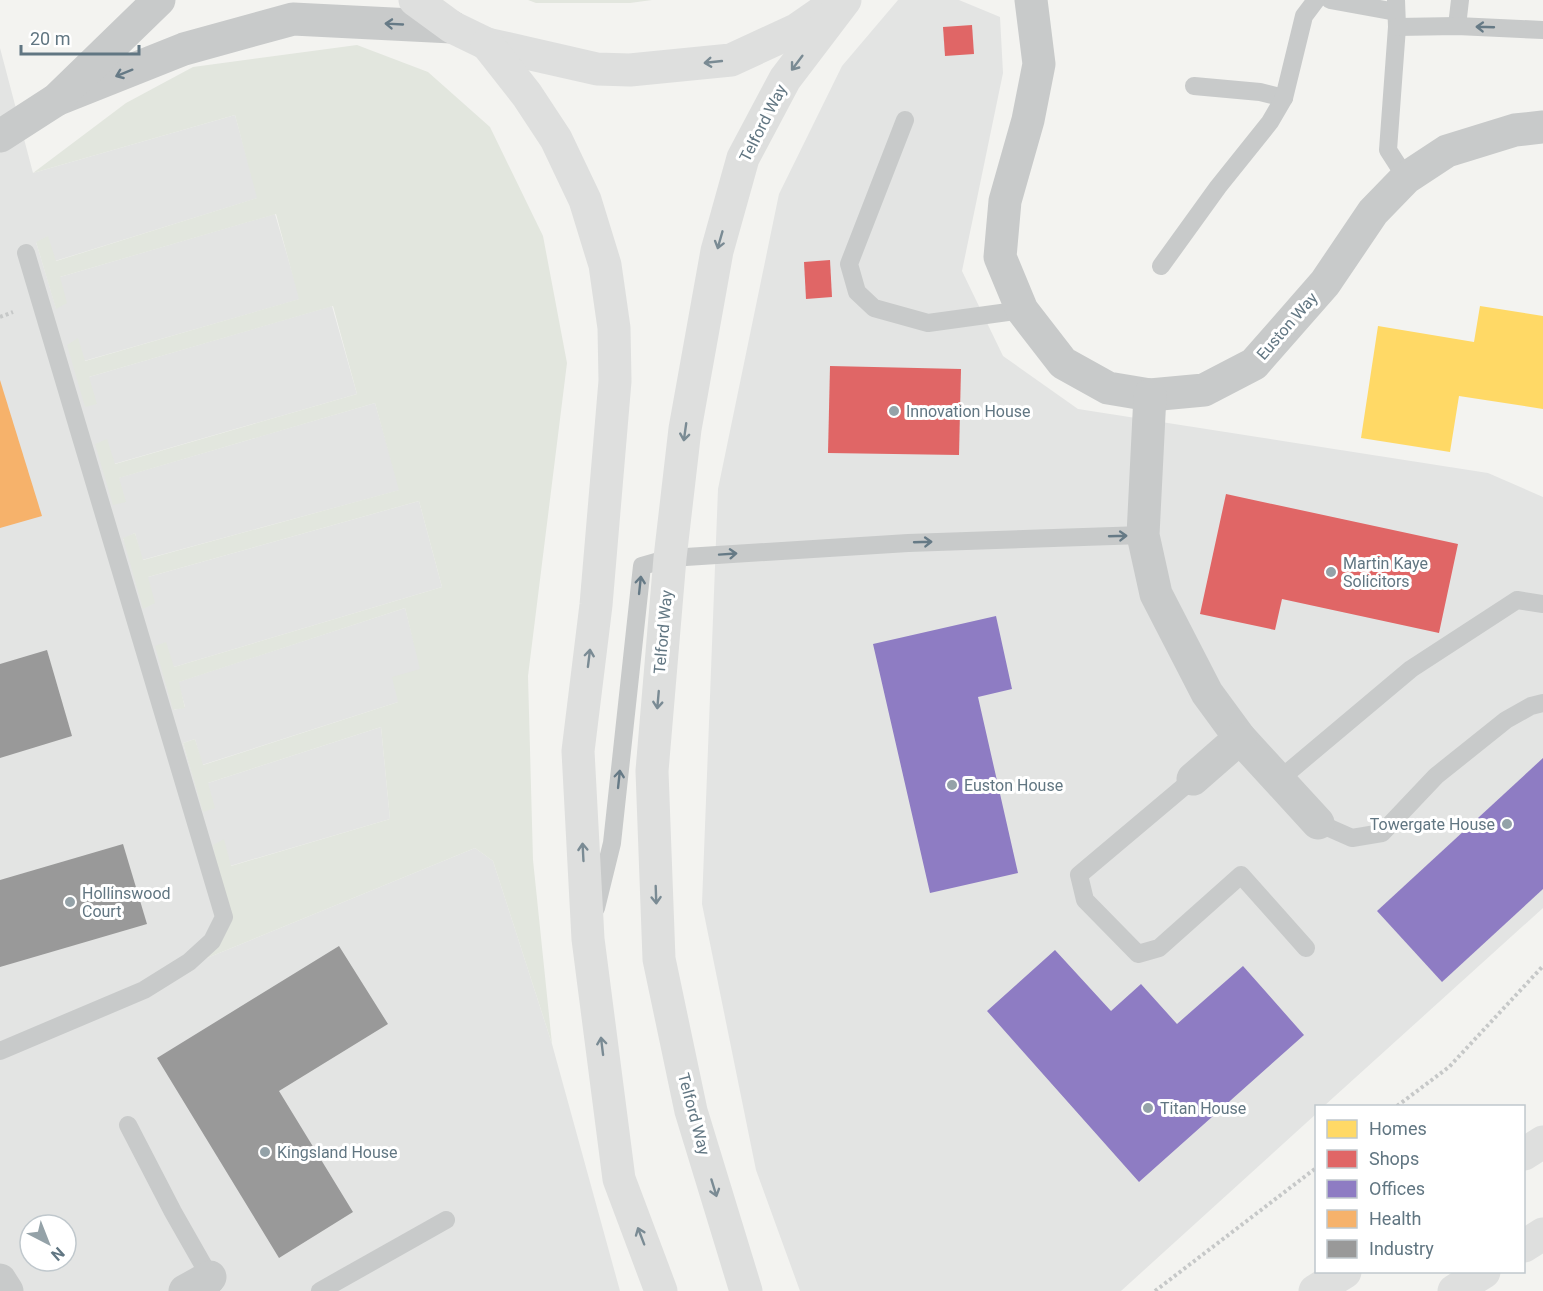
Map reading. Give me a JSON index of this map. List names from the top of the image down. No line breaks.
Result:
{"streets":{"main road":["Telford Way"],"street":["Euston Way"]},"places":["Innovation House","Martin Kaye Solicitors","Euston House","Towergate House","Hollinswood Court","Titan House","Kingsland House"],"legend":["Homes","Shops","Offices","Health","Industry"],"scale_bar":"20 m","north":"bottom right"}
